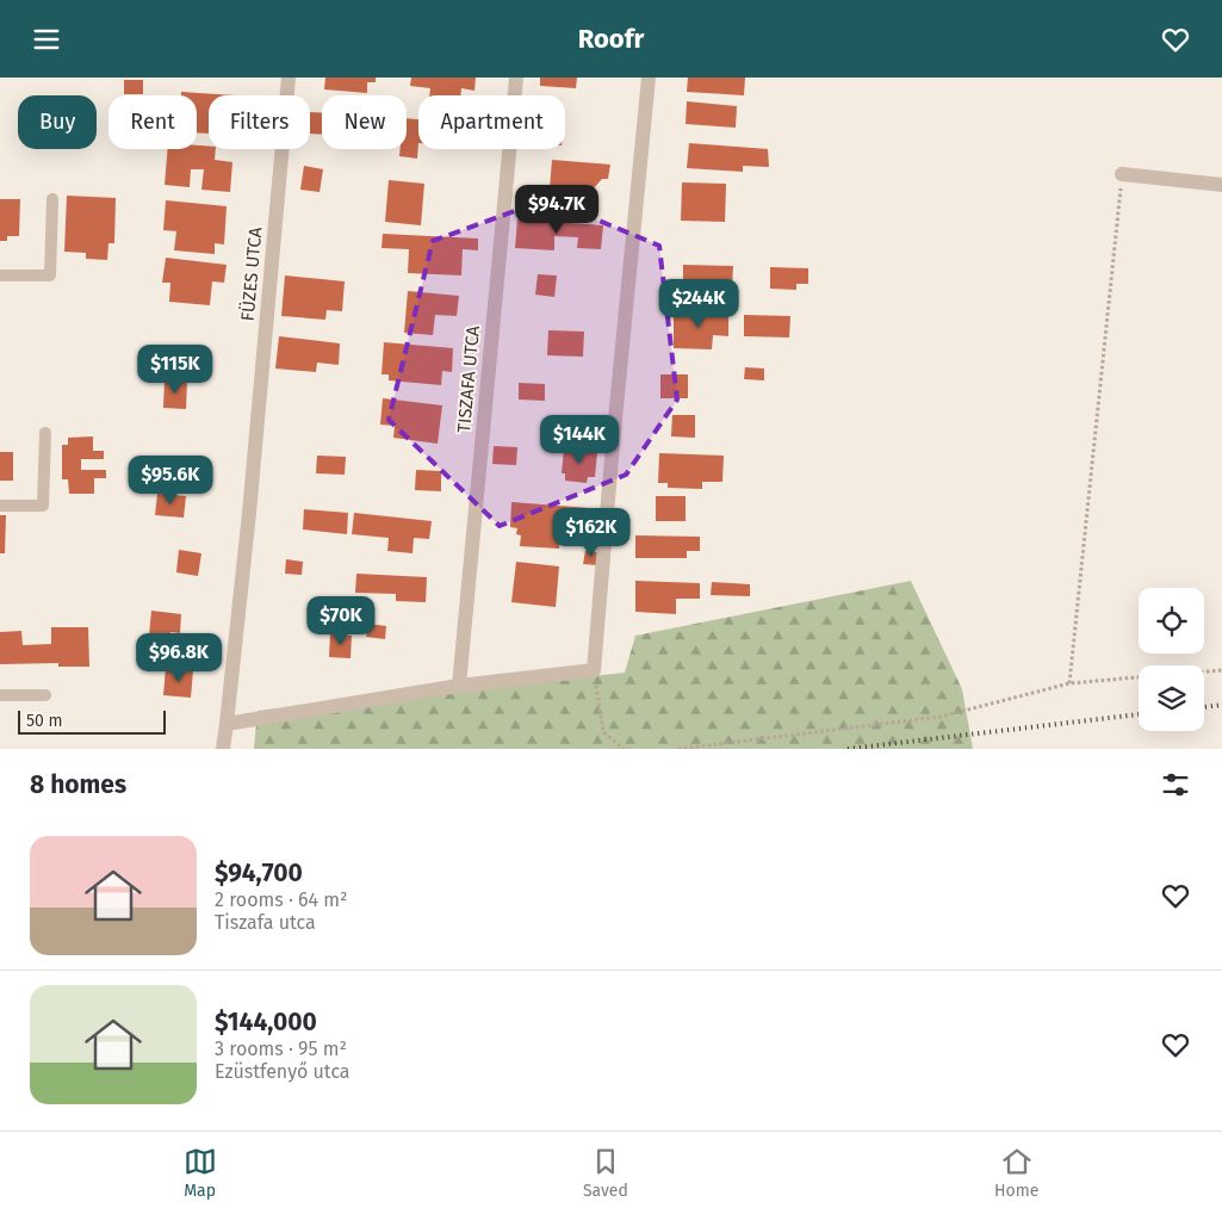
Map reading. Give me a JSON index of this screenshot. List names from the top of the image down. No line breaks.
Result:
{"streets":{"street":["FÜZES UTCA","TISZAFA UTCA"]},"scale_bar":"50 m","page":{"header":"Roofr","chip":["Buy","Rent","Filters","New","Apartment"],"price":["$94.7K","$244K","$115K","$144K","$95.6K","$162K","$70K","$96.8K"],"scale":"50 m","heading":"8 homes","list":[{"name":"$94,700","note":"2 rooms · 64 m² · Tiszafa utca"},{"name":"$144,000","note":"3 rooms · 95 m² · Ezüstfenyő utca"}],"tabs":["Map","Saved","Home"]}}
